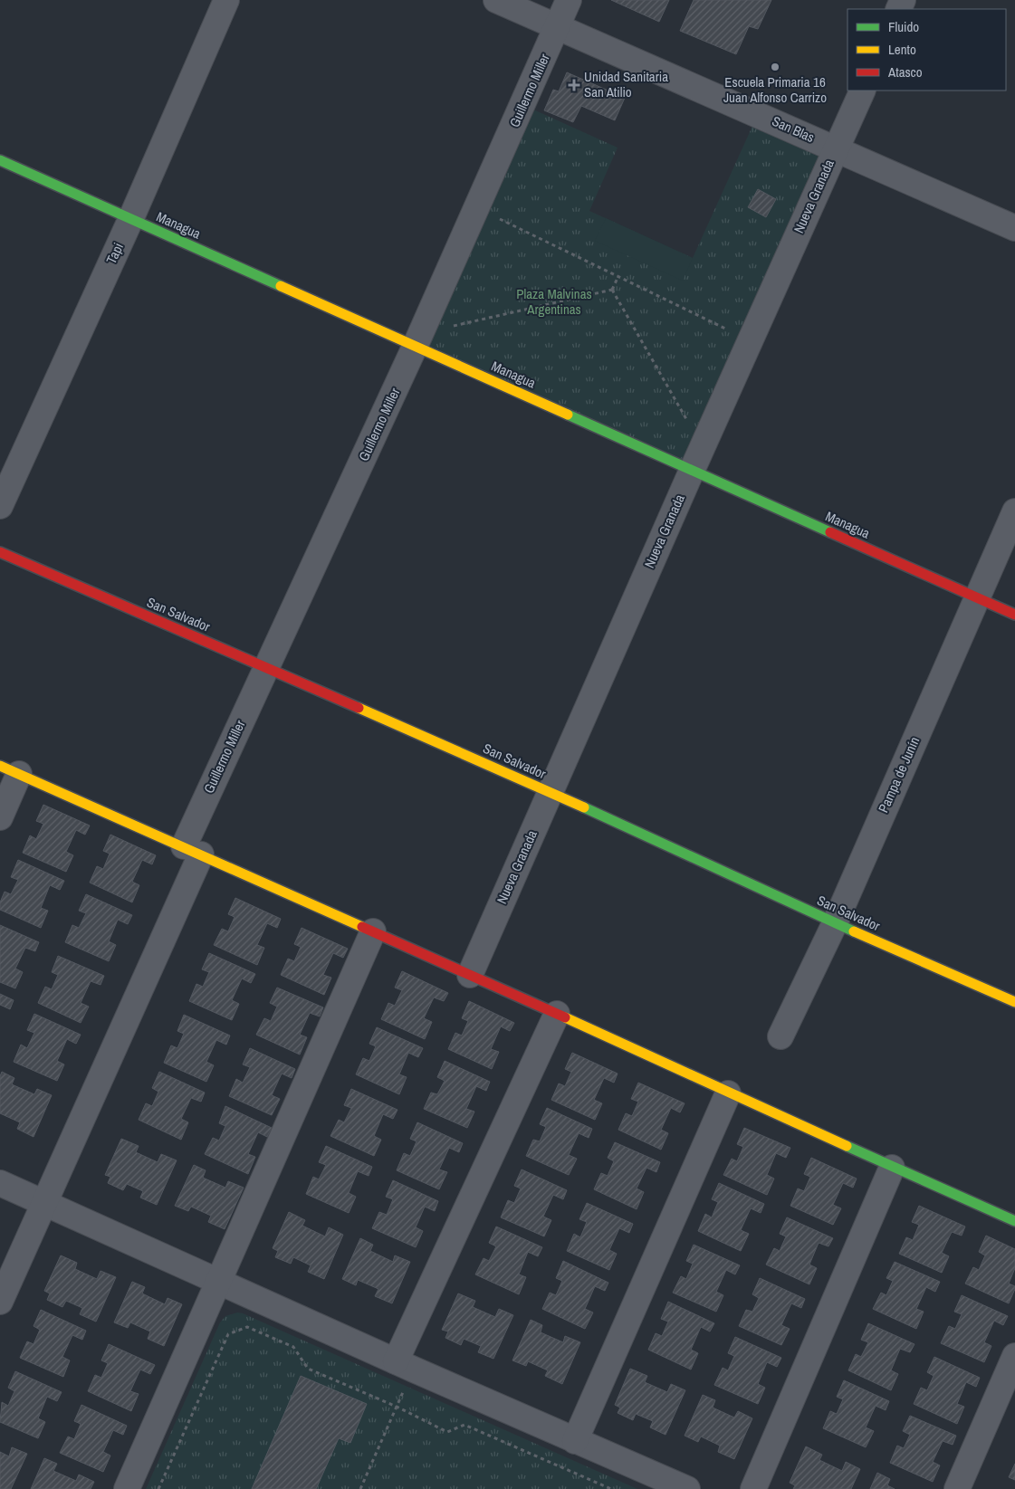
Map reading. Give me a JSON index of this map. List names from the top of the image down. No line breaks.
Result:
{"streets":{"street":["Guillermo Miller","San Blas","Nueva Granada","Managua","Tapi","San Salvador","Pampa de Junín"]},"crossings":[["Guillermo Miller","San Blas"],["Guillermo Miller","Managua"],["Guillermo Miller","San Salvador"],["San Blas","Nueva Granada"],["Nueva Granada","Managua"],["Nueva Granada","San Salvador"],["Managua","Tapi"],["Managua","Pampa de Junín"],["San Salvador","Pampa de Junín"]],"parks":["Plaza Malvinas Argentinas"],"places":{"other":["Escuela Primaria 16 Juan Alfonso Carrizo"],"health":["Unidad Sanitaria San Atilio"]},"legend":["Fluido","Lento","Atasco"]}
